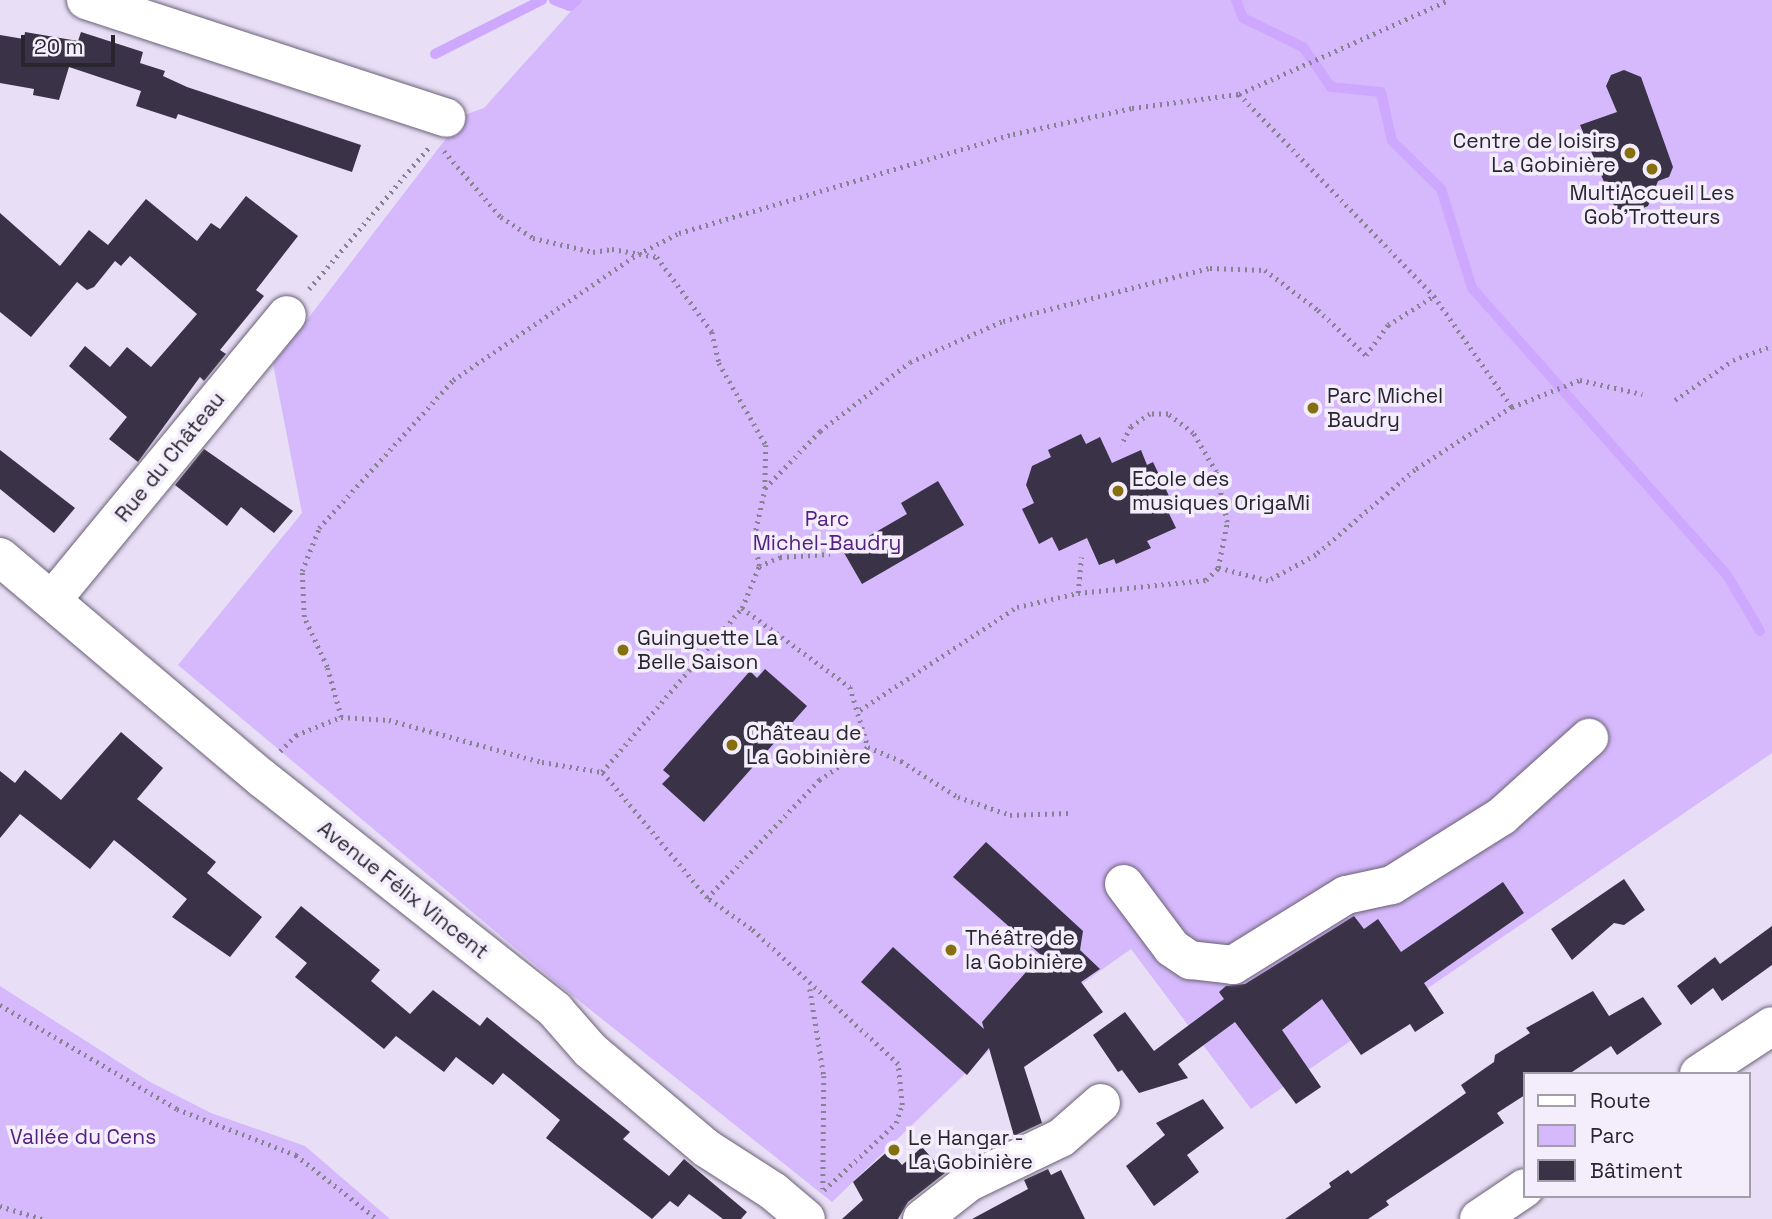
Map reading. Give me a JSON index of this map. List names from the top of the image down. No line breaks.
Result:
{"streets":{"street":["Rue du Château","Avenue Félix Vincent"]},"crossings":[["Rue du Château","Avenue Félix Vincent"]],"parks":["Parc Michel-Baudry","Vallée du Cens"],"places":["Centre de loisirs La Gobinière","MultiAccueil Les Gob'Trotteurs","Parc Michel Baudry","Ecole des musiques OrigaMi","Guinguette La Belle Saison","Château de La Gobinière","Théâtre de la Gobinière","Le Hangar - La Gobinière"],"legend":["Route","Parc","Bâtiment"],"scale_bar":"20 m"}
